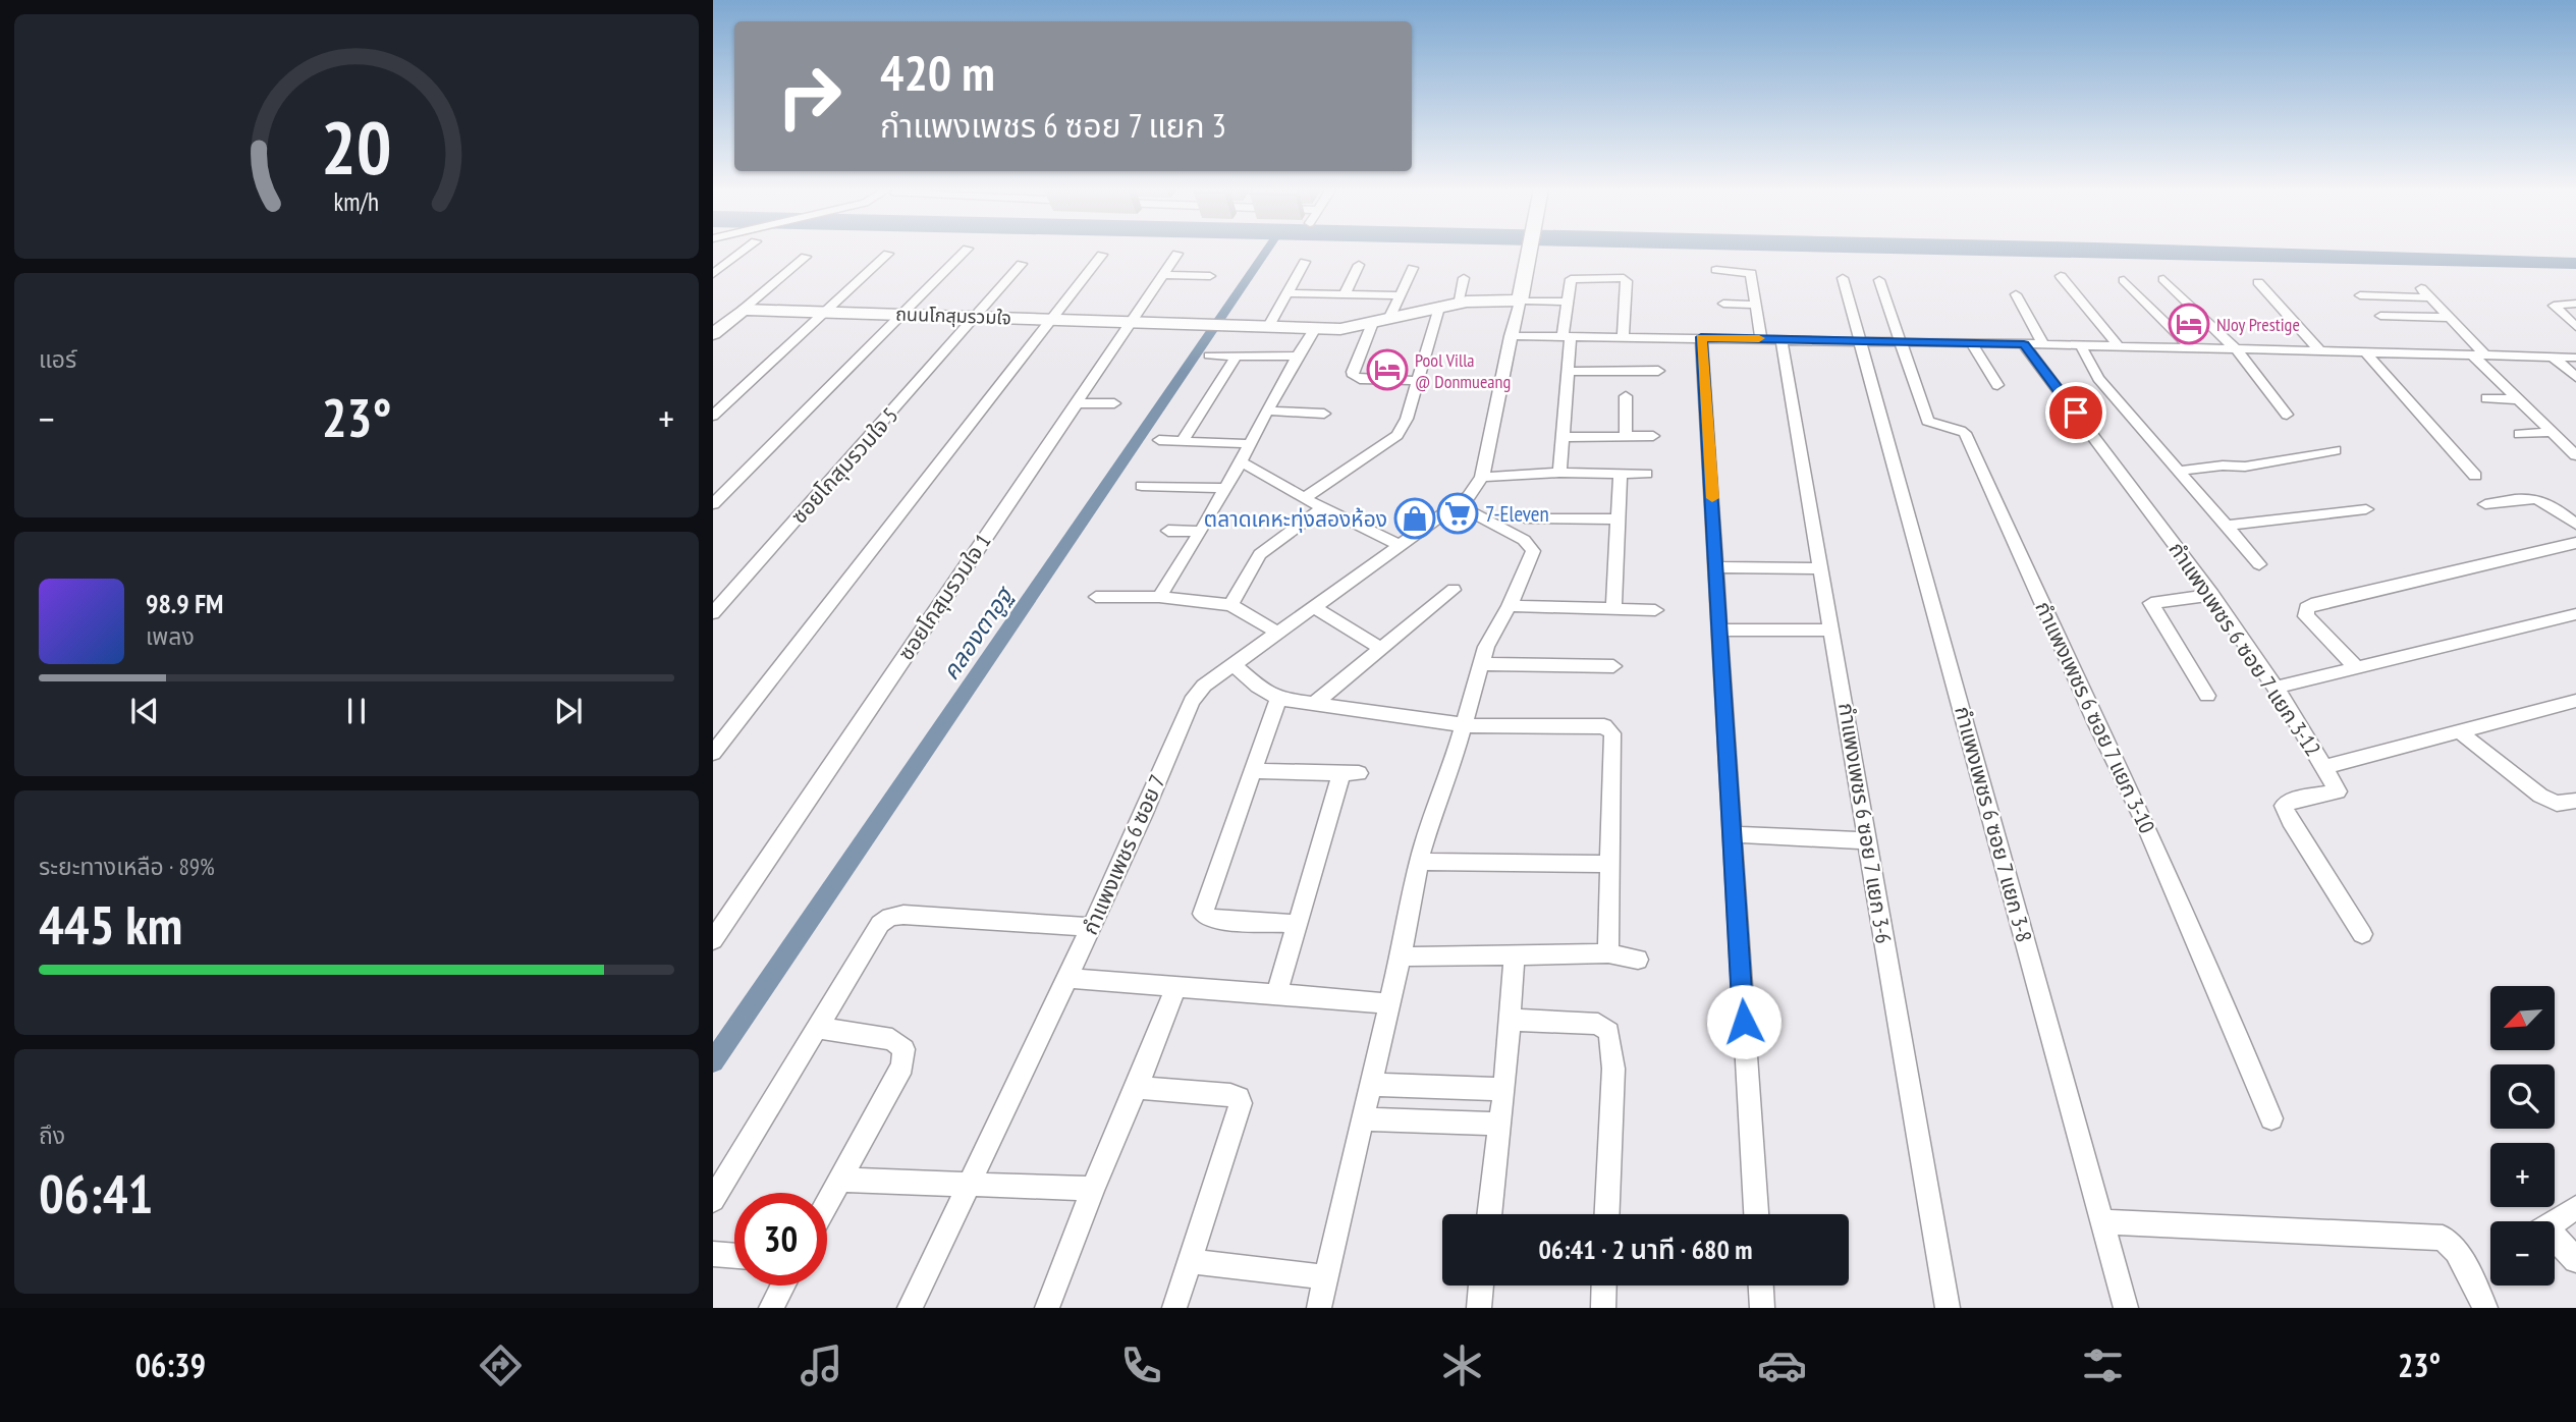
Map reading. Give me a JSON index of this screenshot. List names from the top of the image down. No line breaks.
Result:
{"streets":{"street":["ถนนโกสุมรวมใจ","ซอยโกสุมรวมใจ 5","ซอยโกสุมรวมใจ 1","กำแพงเพชร 6 ซอย 7 แยก 3-12","กำแพงเพชร 6 ซอย 7 แยก 3-10","กำแพงเพชร 6 ซอย 7 แยก 3-6","กำแพงเพชร 6 ซอย 7 แยก 3-8","กำแพงเพชร 6 ซอย 7"]},"crossings":[["ถนนโกสุมรวมใจ","ซอยโกสุมรวมใจ 5"],["ถนนโกสุมรวมใจ","ซอยโกสุมรวมใจ 1"]],"water":["คลองตาอูฐ"],"places":{"hotel":["NJoy Prestige","Pool Villa @ Donmueang"],"supermarket":["7-Eleven"],"shop":["ตลาดเคหะทุ่งสองห้อง"]},"north":"bottom left","page":{"turn":["420 m","กำแพงเพชร 6 ซอย 7 แยก 3"],"tile":["แอร์",["ระยะทางเหลือ · 89%","445 km"],["ถึง","06:41"]],"heat":["−","23°","+"],"song":["98.9 FM","เพลง"],"map_buttons":["+","−"],"limit":"30","trip":"06:41 · 2 นาที · 680 m","tabs":["06:39","23°"],"gauge":["20","km/h"]}}
